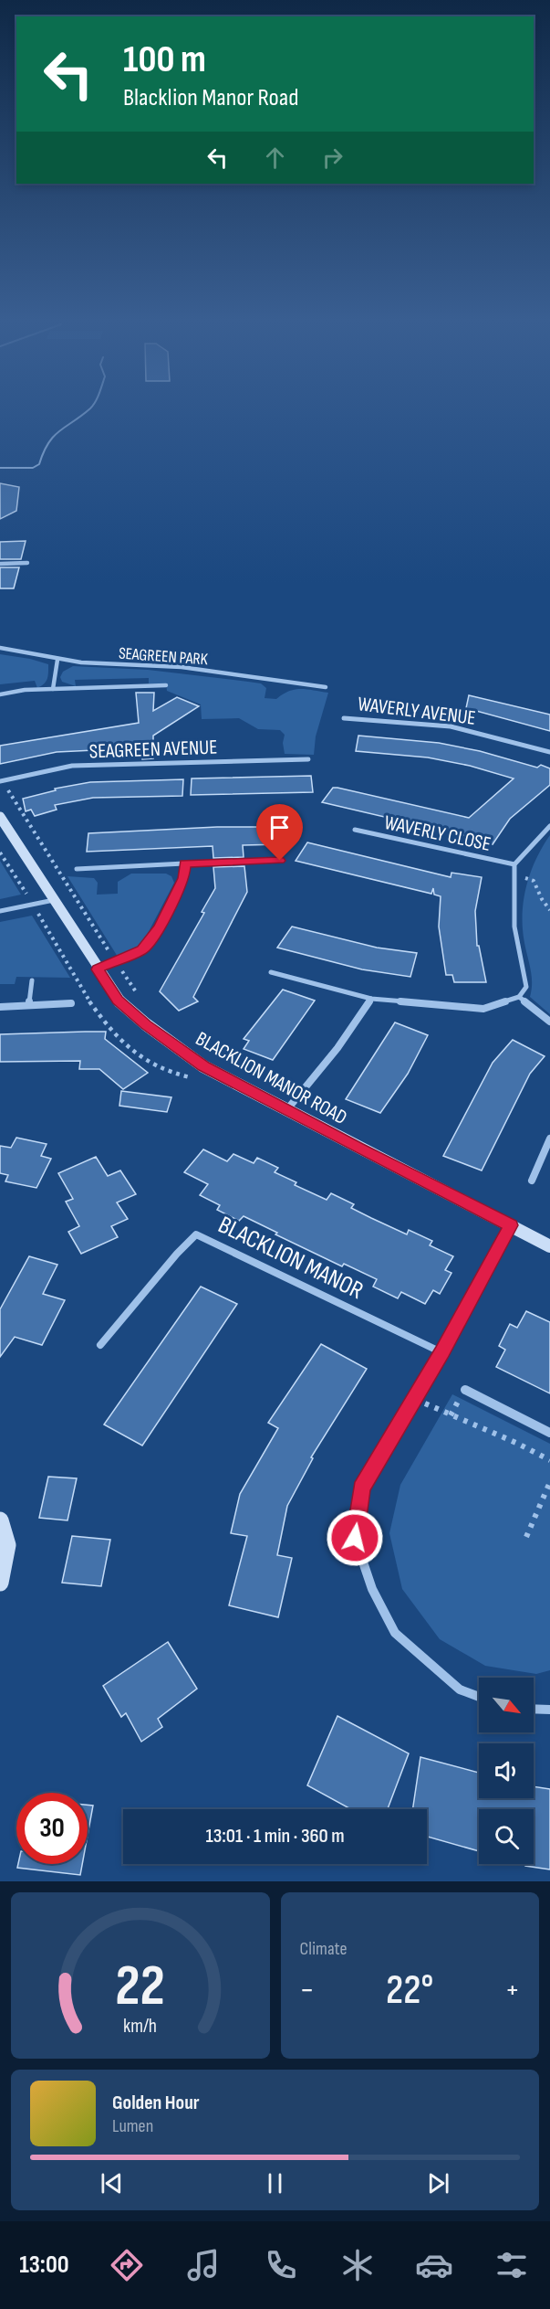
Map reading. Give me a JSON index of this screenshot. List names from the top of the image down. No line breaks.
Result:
{"streets":{"street":["SEAGREEN PARK","WAVERLY AVENUE","SEAGREEN AVENUE","WAVERLY CLOSE","BLACKLION MANOR ROAD","BLACKLION MANOR"]},"north":"bottom right","page":{"turn":["100 m","Blacklion Manor Road"],"limit":"30","trip":"13:01 · 1 min · 360 m","tile":"Climate","heat":["−","22°","+"],"song":["Golden Hour","Lumen"],"tabs":"13:00","gauge":["22","km/h"]}}
